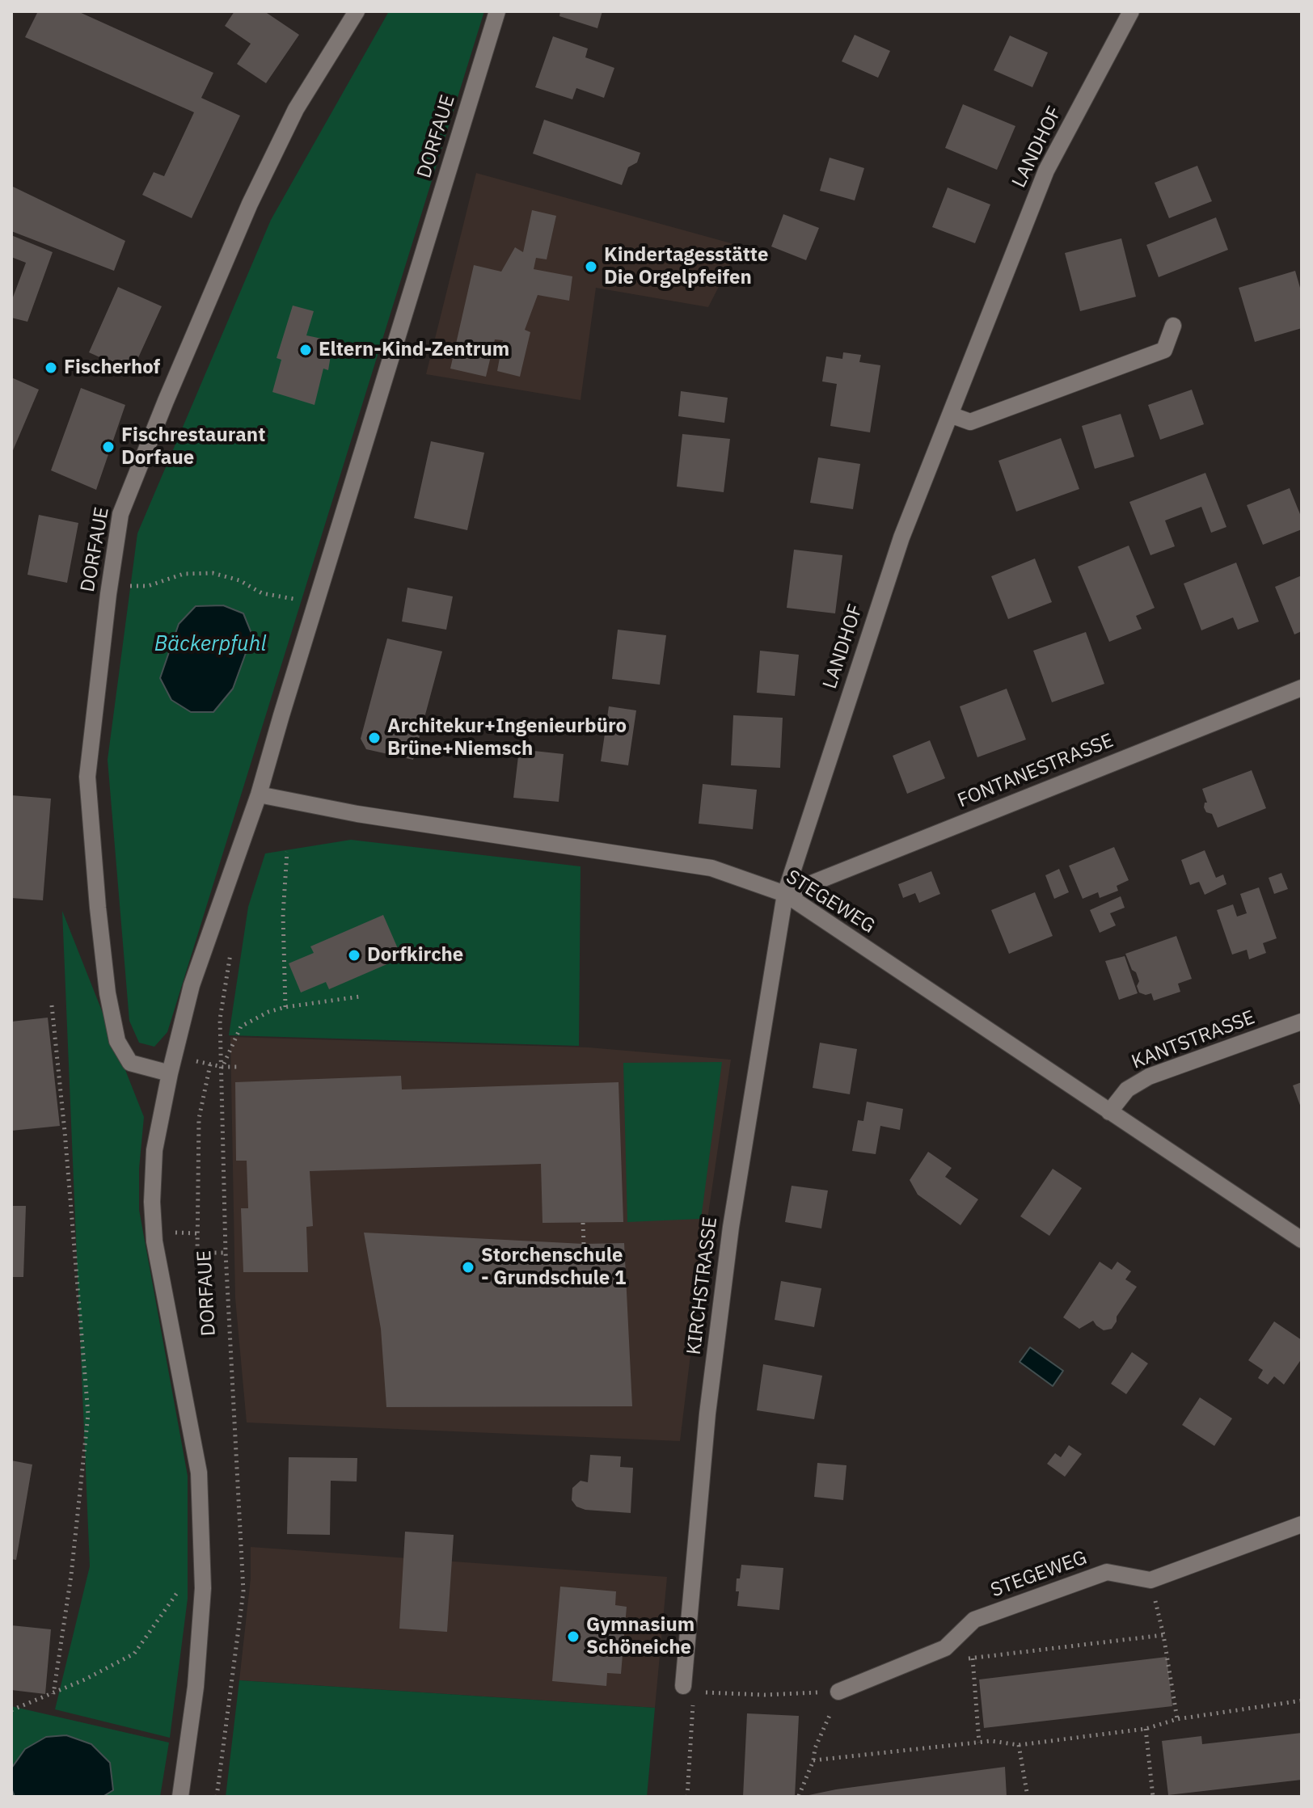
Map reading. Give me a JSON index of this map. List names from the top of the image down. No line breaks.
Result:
{"streets":{"street":["DORFAUE","LANDHOF","FONTANESTRASSE","STEGEWEG","KANTSTRASSE","KIRCHSTRASSE"]},"crossings":[["DORFAUE","STEGEWEG"],["LANDHOF","FONTANESTRASSE"],["LANDHOF","STEGEWEG"],["LANDHOF","KIRCHSTRASSE"],["FONTANESTRASSE","STEGEWEG"],["FONTANESTRASSE","KIRCHSTRASSE"],["STEGEWEG","KANTSTRASSE"],["STEGEWEG","KIRCHSTRASSE"]],"water":["Bäckerpfuhl"],"places":["Kindertagesstätte Die Orgelpfeifen","Eltern-Kind-Zentrum","Fischerhof","Fischrestaurant Dorfaue","Architekur+Ingenieurbüro Brüne+Niemsch","Dorfkirche","Storchenschule - Grundschule 1","Gymnasium Schöneiche"]}
